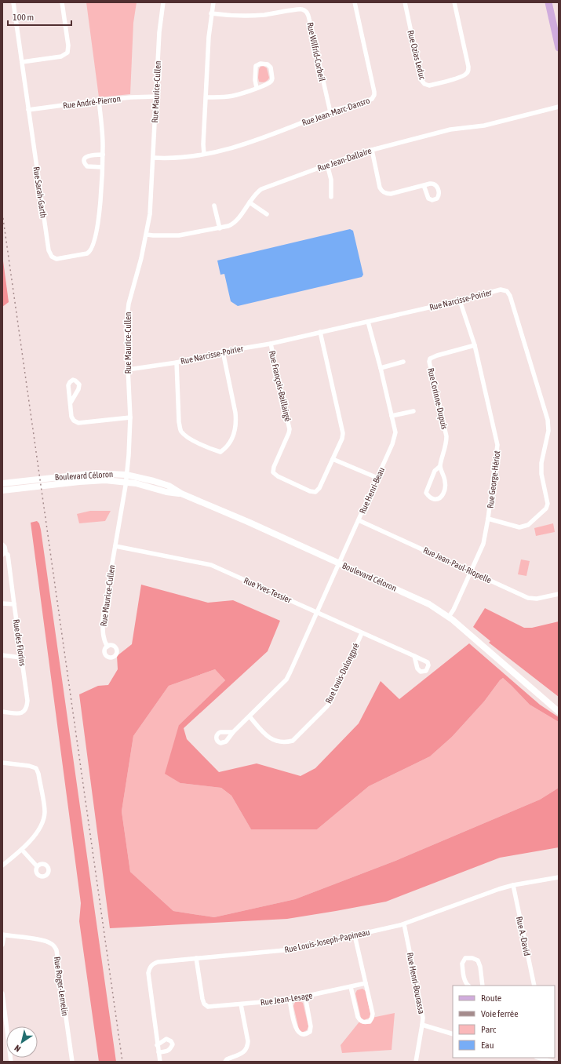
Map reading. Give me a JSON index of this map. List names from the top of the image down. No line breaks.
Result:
{"streets":{"street":["Rue Wilfrid-Corbeil","Rue Ozias Leduc","Rue Maurice-Cullen","Rue André-Pierron","Rue Jean-Marc-Dansro","Rue Jean-Dallaire","Rue Sarah-Garth","Rue Narcisse-Poirier","Rue François-Baillairgé","Rue Corinne-Dupuis","Boulevard Céloron","Rue George-Hériot","Rue Henri-Beau","Rue Jean-Paul-Riopelle","Rue Yves-Tessier","Rue des Florins","Rue Louis-Dulongpré","Rue A.-David","Rue Louis-Joseph-Papineau","Rue Henri-Bourassa","Rue Roger-Lemelin","Rue Jean-Lesage"]},"crossings":[["Rue Wilfrid-Corbeil","Rue Jean-Marc-Dansro"],["Rue Maurice-Cullen","Rue André-Pierron"],["Rue Maurice-Cullen","Rue Jean-Marc-Dansro"],["Rue Maurice-Cullen","Rue Jean-Dallaire"],["Rue Maurice-Cullen","Rue Narcisse-Poirier"],["Rue Maurice-Cullen","Boulevard Céloron"],["Rue Maurice-Cullen","Rue Yves-Tessier"],["Rue André-Pierron","Rue Sarah-Garth"],["Rue Narcisse-Poirier","Rue François-Baillairgé"],["Rue Narcisse-Poirier","Rue George-Hériot"],["Rue Narcisse-Poirier","Rue Henri-Beau"],["Rue Corinne-Dupuis","Rue George-Hériot"],["Boulevard Céloron","Rue George-Hériot"],["Boulevard Céloron","Rue Henri-Beau"],["Rue George-Hériot","Rue Jean-Paul-Riopelle"],["Rue Henri-Beau","Rue Jean-Paul-Riopelle"],["Rue Yves-Tessier","Rue Louis-Dulongpré"],["Rue A.-David","Rue Louis-Joseph-Papineau"],["Rue Louis-Joseph-Papineau","Rue Henri-Bourassa"],["Rue Louis-Joseph-Papineau","Rue Jean-Lesage"]],"legend":["Route","Voie ferrée","Parc","Eau"],"scale_bar":"100 m","north":"bottom left"}
